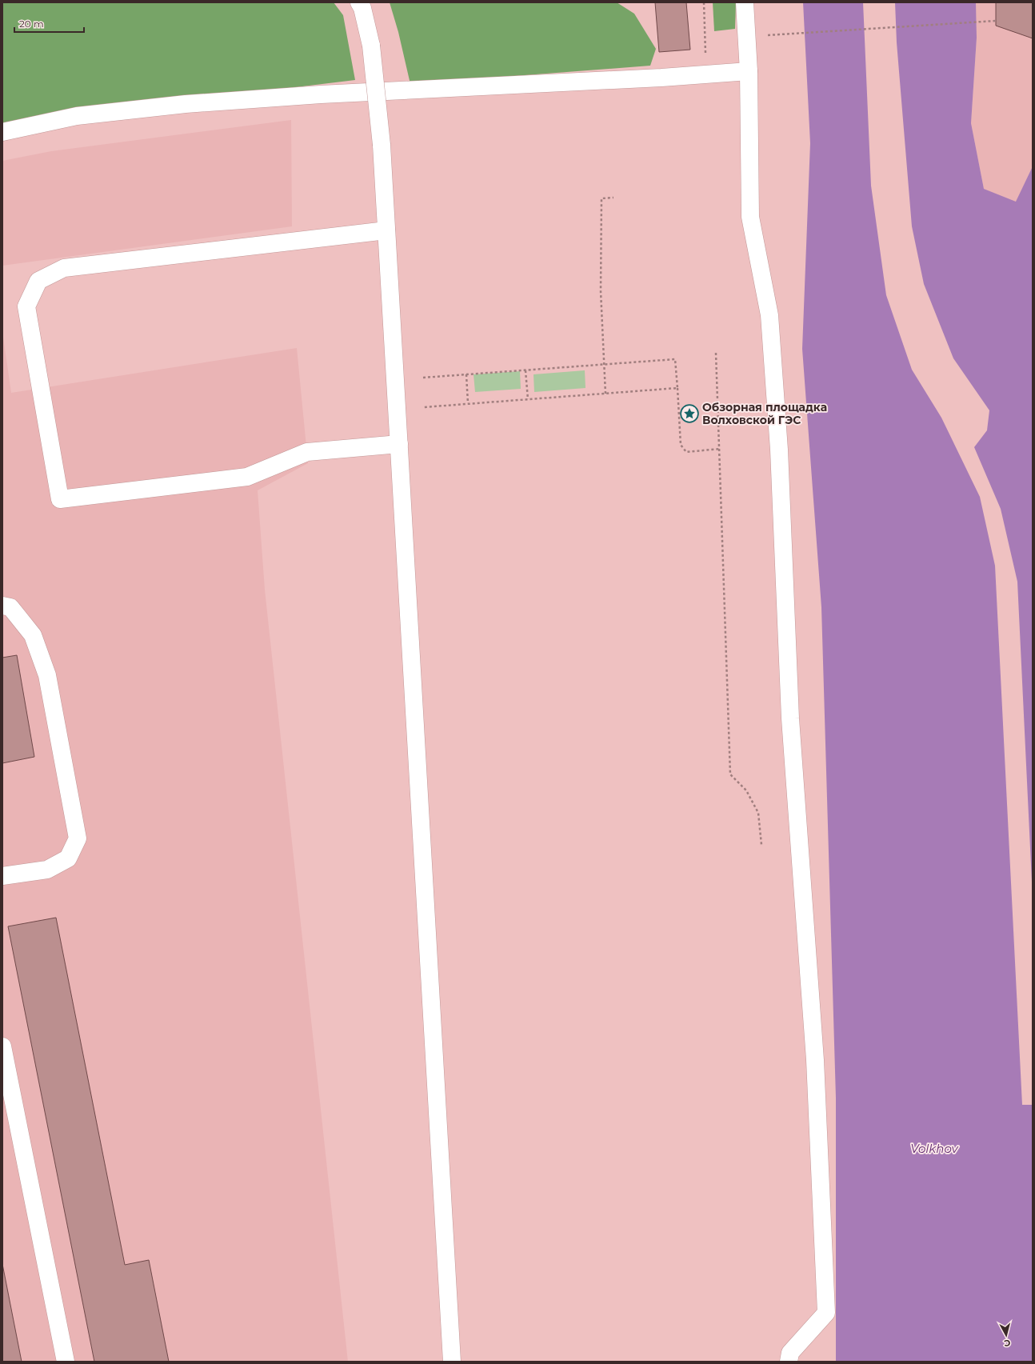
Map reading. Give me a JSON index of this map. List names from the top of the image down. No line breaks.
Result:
{"water":["Volkhov"],"places":{"place":["Обзорная площадка Волховской ГЭС"]},"scale_bar":"20 m","north":"bottom"}
